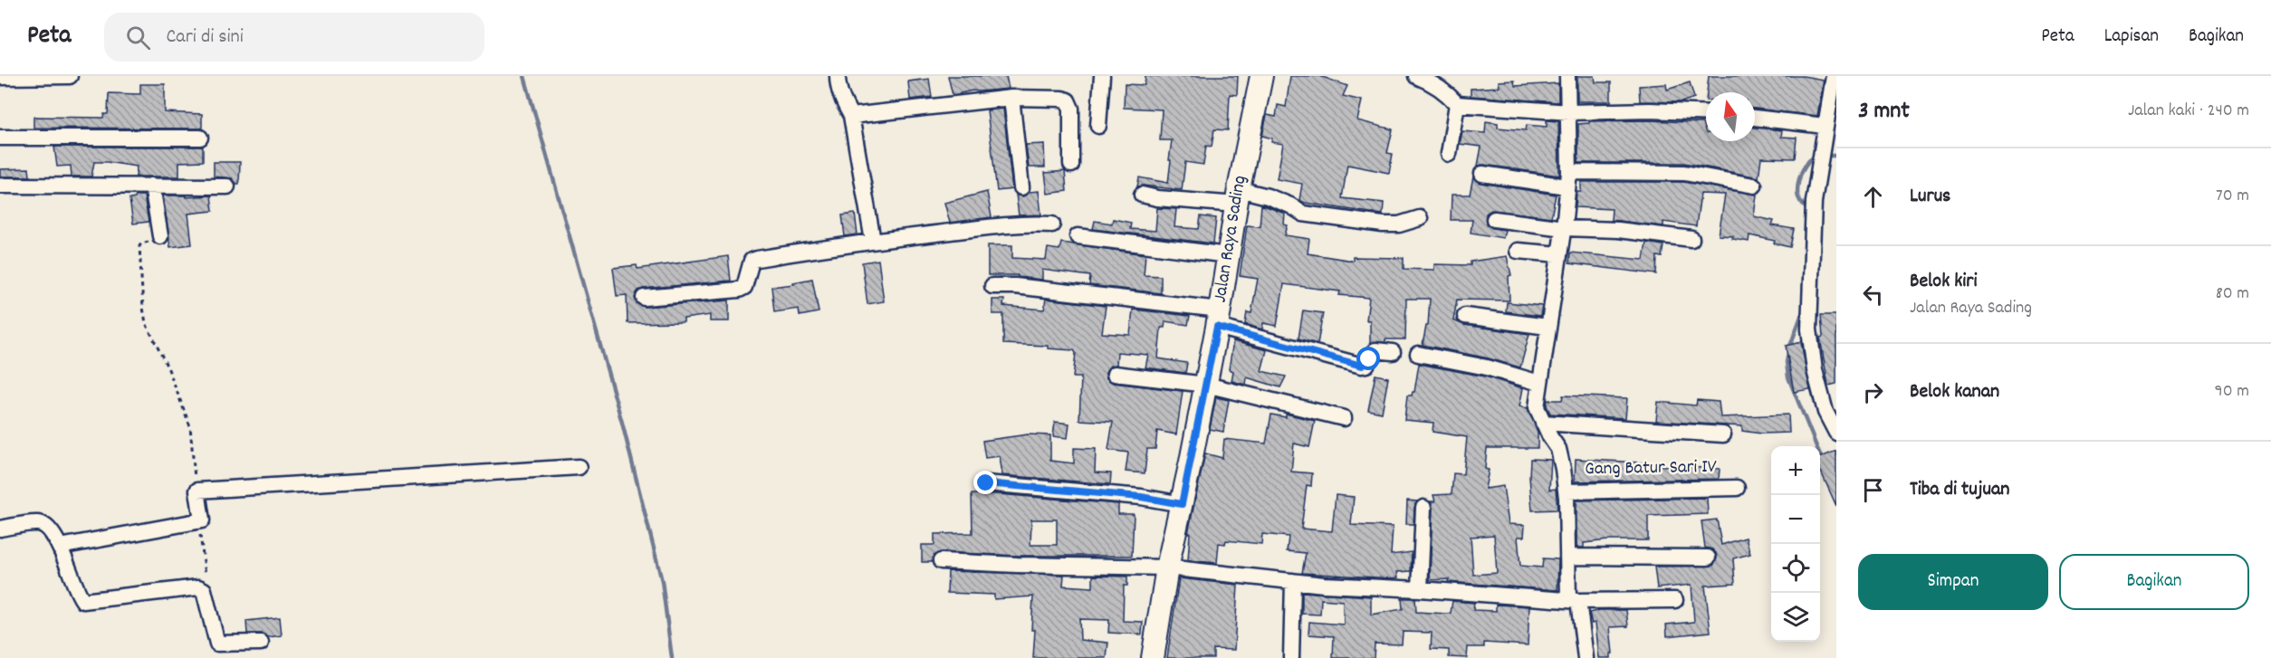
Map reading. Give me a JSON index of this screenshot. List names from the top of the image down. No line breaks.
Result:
{"streets":{"street":["Jalan Raya Sading","Gang Batur Sari IV"]},"north":"top","page":{"header":"Peta","search":"Cari di sini","nav":["Peta","Lapisan","Bagikan"],"heading":["3 mnt","Jalan kaki · 240 m"],"list":[["Lurus","70 m"],["Belok kiri","Jalan Raya Sading","80 m"],["Belok kanan","90 m"],"Tiba di tujuan"],"map_buttons":["+","−"],"buttons":["Simpan","Bagikan"]}}
